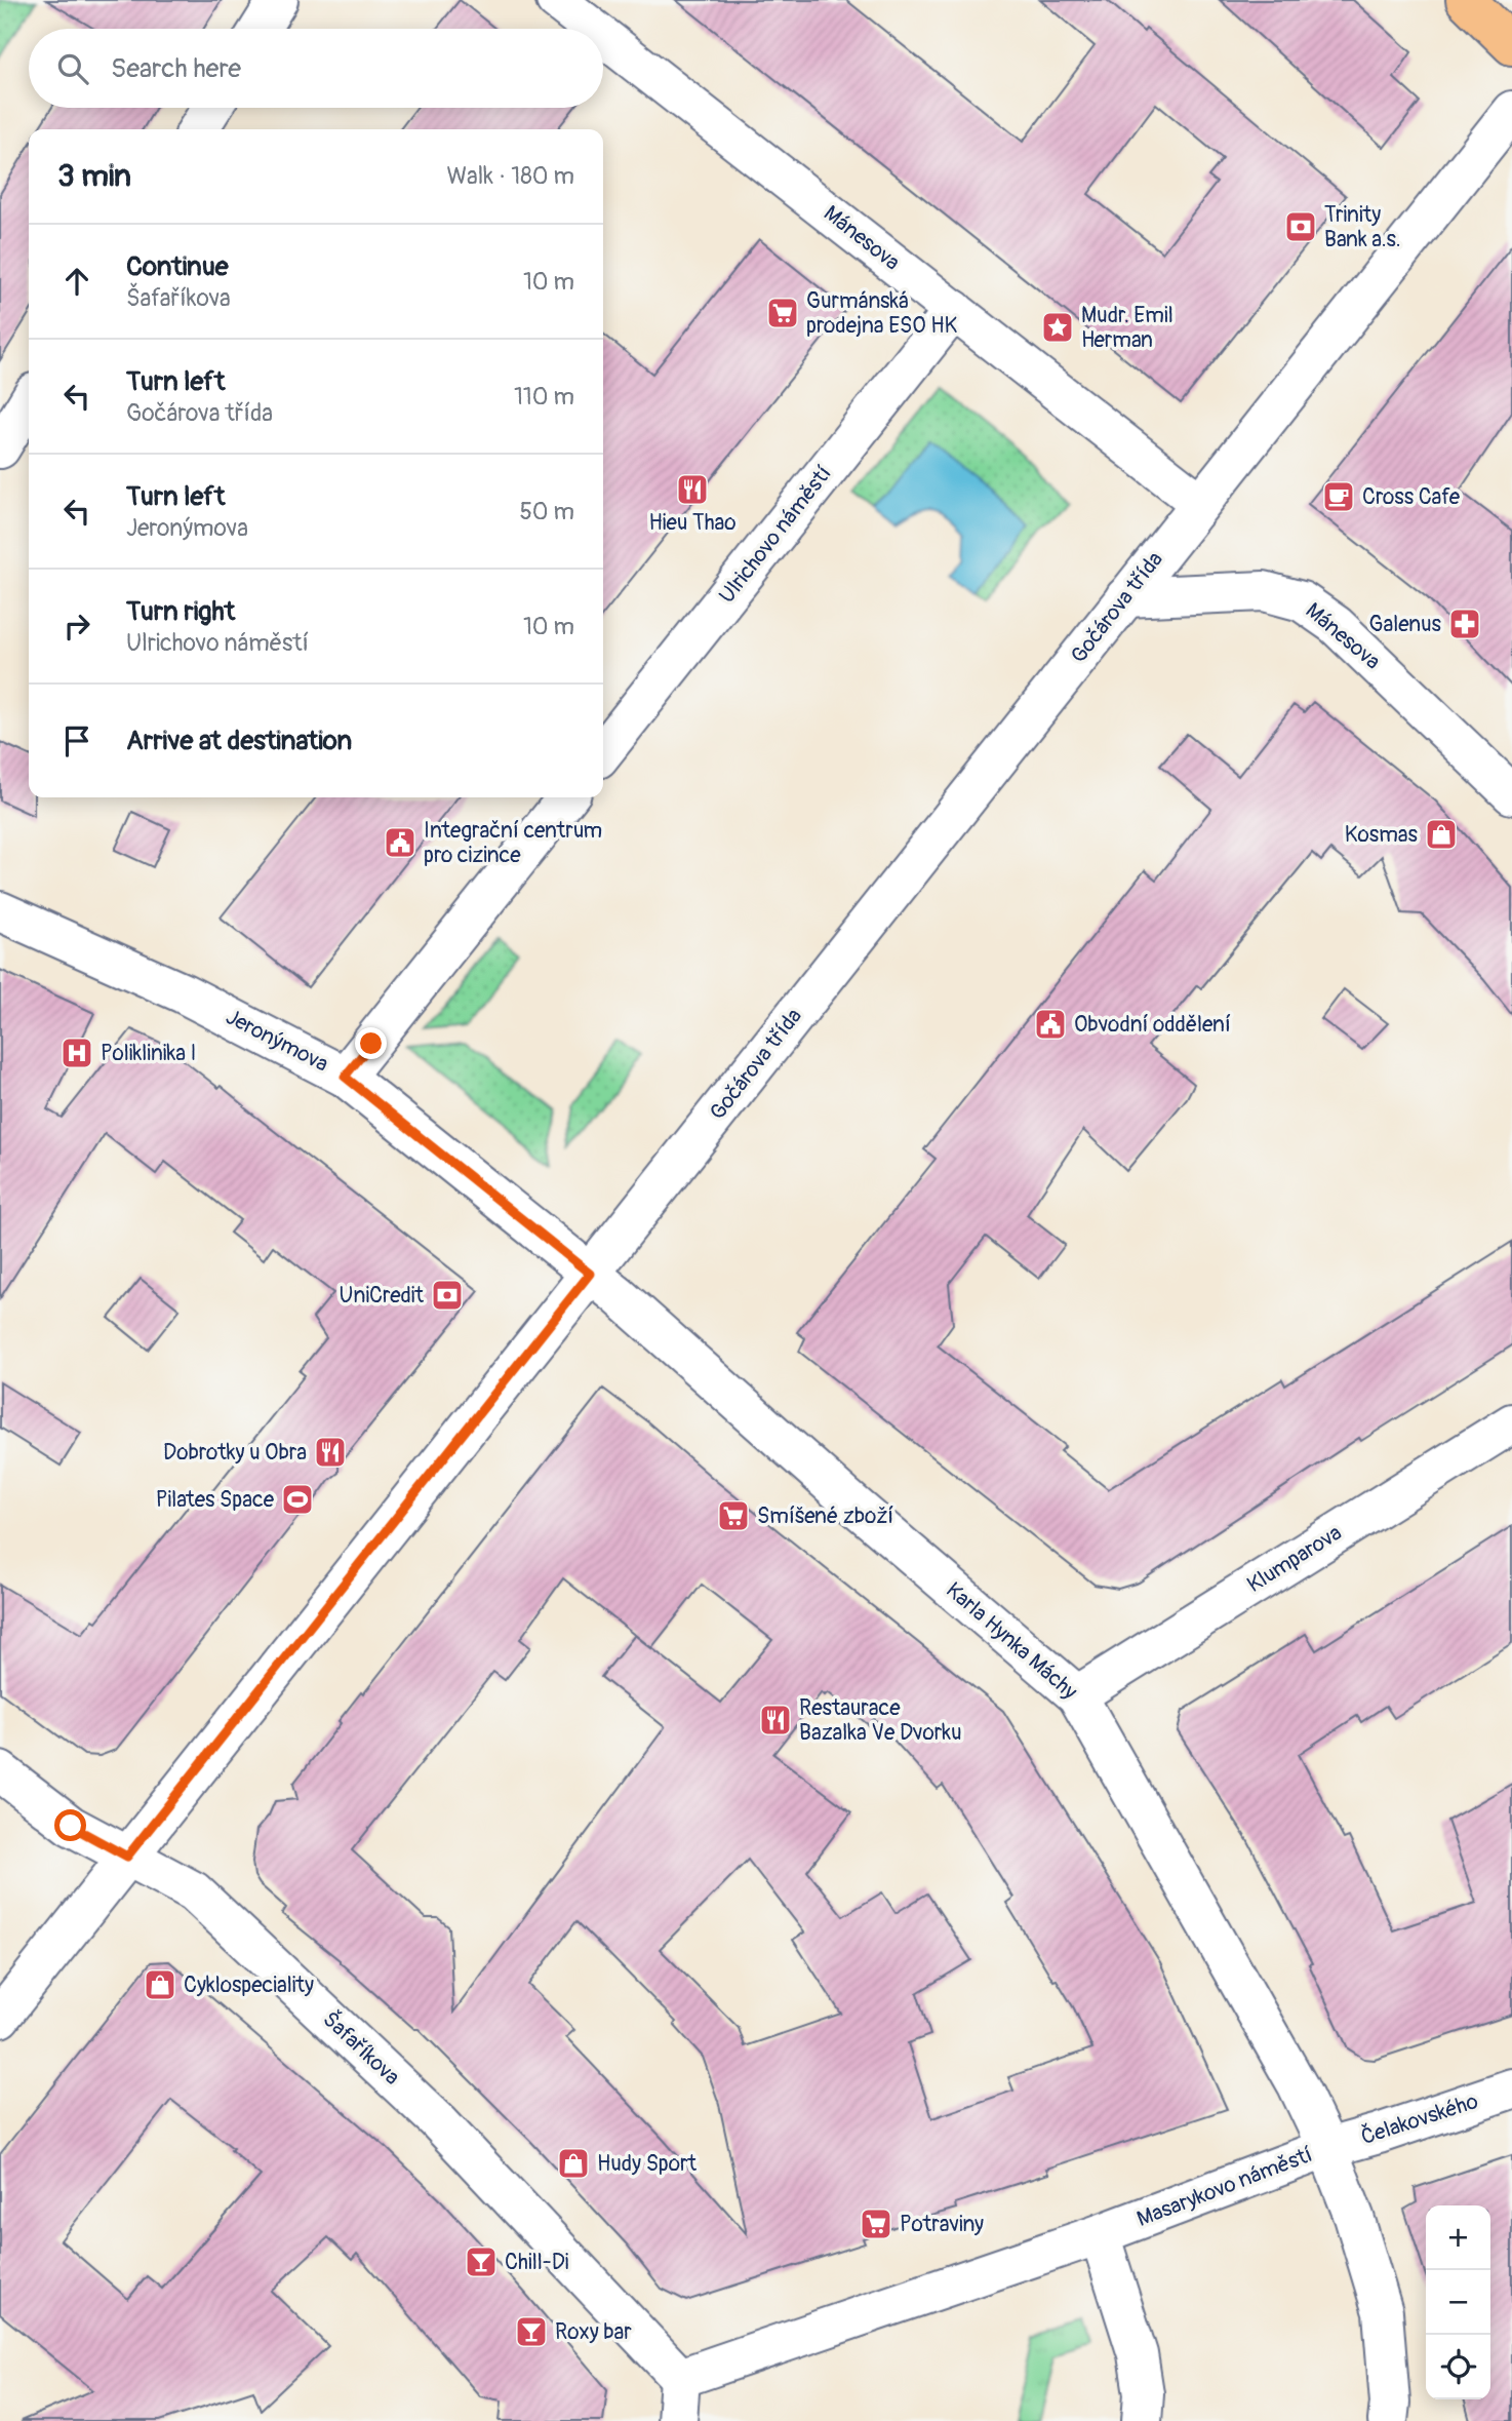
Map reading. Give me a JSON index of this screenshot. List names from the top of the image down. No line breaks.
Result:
{"streets":{"street":["Mánesova","Ulrichovo náměstí","Gočárova třída","Jeronýmova","Klumparova","Karla Hynka Máchy","Šafaříkova","Čelakovského","Masarykovo náměstí"]},"crossings":[["Mánesova","Ulrichovo náměstí"],["Mánesova","Gočárova třída"],["Gočárova třída","Jeronýmova"],["Gočárova třída","Karla Hynka Máchy"],["Gočárova třída","Šafaříkova"],["Jeronýmova","Karla Hynka Máchy"],["Klumparova","Karla Hynka Máchy"],["Karla Hynka Máchy","Čelakovského"],["Karla Hynka Máchy","Masarykovo náměstí"],["Šafaříkova","Masarykovo náměstí"],["Čelakovského","Masarykovo náměstí"]],"places":{"bank":["Trinity Bank a.s.","UniCredit"],"supermarket":["Gurmánská prodejna ESO HK","Smíšené zboží","Potraviny"],"place":["Mudr. Emil Herman"],"restaurant":["Hieu Thao","Dobrotky u Obra","Restaurace Bazalka Ve Dvorku"],"cafe":["Cross Cafe"],"pharmacy":["Galenus"],"shop":["Kosmas","Cyklospeciality","Hudy Sport"],"public building":["Integrační centrum pro cizince","Obvodní oddělení"],"hospital":["Poliklinika I"],"sports":["Pilates Space"],"bar":["Chill-Di","Roxy bar"]},"page":{"search":"Search here","heading":["3 min","Walk · 180 m"],"list":[["Continue","Šafaříkova","10 m"],["Turn left","Gočárova třída","110 m"],["Turn left","Jeronýmova","50 m"],["Turn right","Ulrichovo náměstí","10 m"],"Arrive at destination"],"map_buttons":["+","−"]}}
